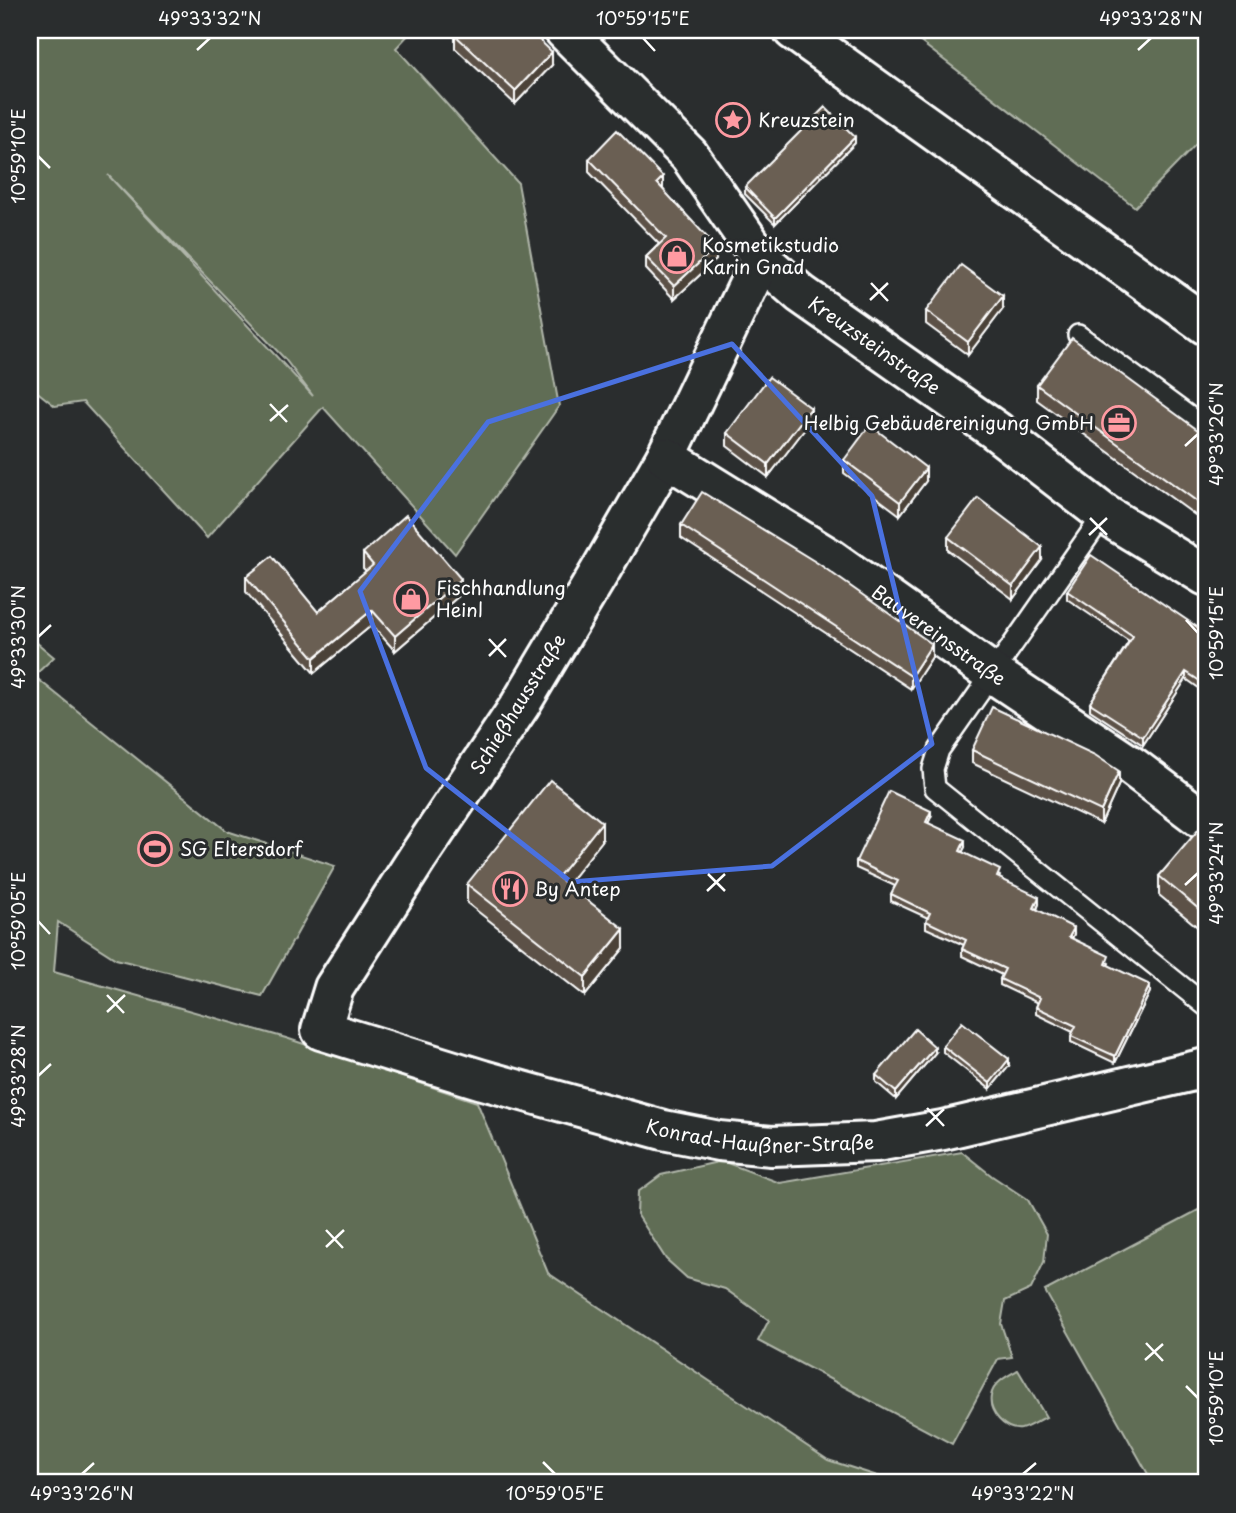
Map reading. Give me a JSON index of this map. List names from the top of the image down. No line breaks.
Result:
{"streets":{"street":["Kreuzsteinstraße","Bauvereinsstraße","Schießhausstraße","Konrad-Haußner-Straße"]},"crossings":[["Kreuzsteinstraße","Schießhausstraße"],["Bauvereinsstraße","Schießhausstraße"],["Schießhausstraße","Konrad-Haußner-Straße"]],"places":{"place":["Kreuzstein"],"shop":["Kosmetikstudio Karin Gnad","Fischhandlung Heinl"],"office":["Helbig Gebäudereinigung GmbH"],"sports":["SG Eltersdorf"],"restaurant":["By Antep"]},"coordinates":["49°33'32\"N","10°59'15\"E","49°33'28\"N","10°59'10\"E","49°33'26\"N","49°33'30\"N","49°33'24\"N","10°59'05\"E","49°33'22\"N"]}
